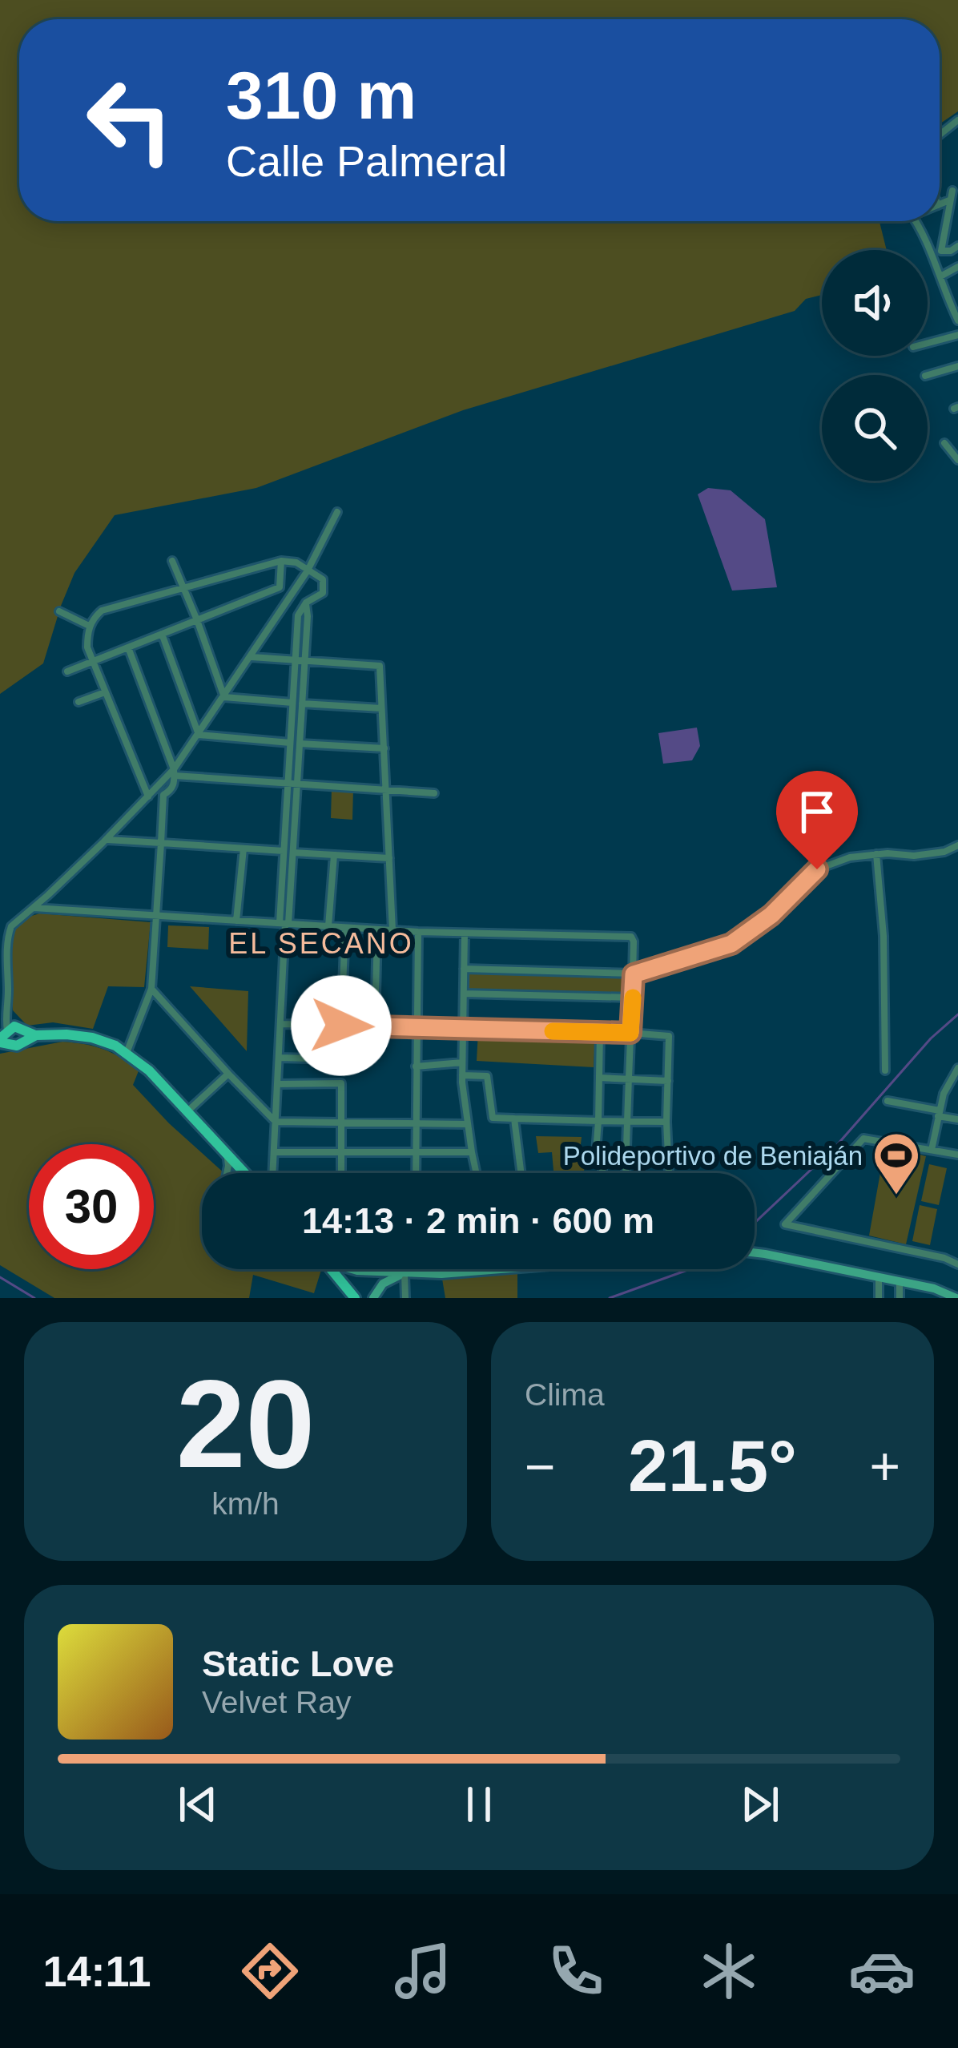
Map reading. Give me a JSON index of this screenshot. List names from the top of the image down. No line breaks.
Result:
{"districts":["EL SECANO"],"places":{"sports":["Polideportivo de Beniaján"]},"page":{"turn":["310 m","Calle Palmeral"],"limit":"30","trip":"14:13 · 2 min · 600 m","tile":[["20","km/h"],"Clima"],"heat":["−","21.5°","+"],"song":["Static Love","Velvet Ray"],"tabs":"14:11"}}
